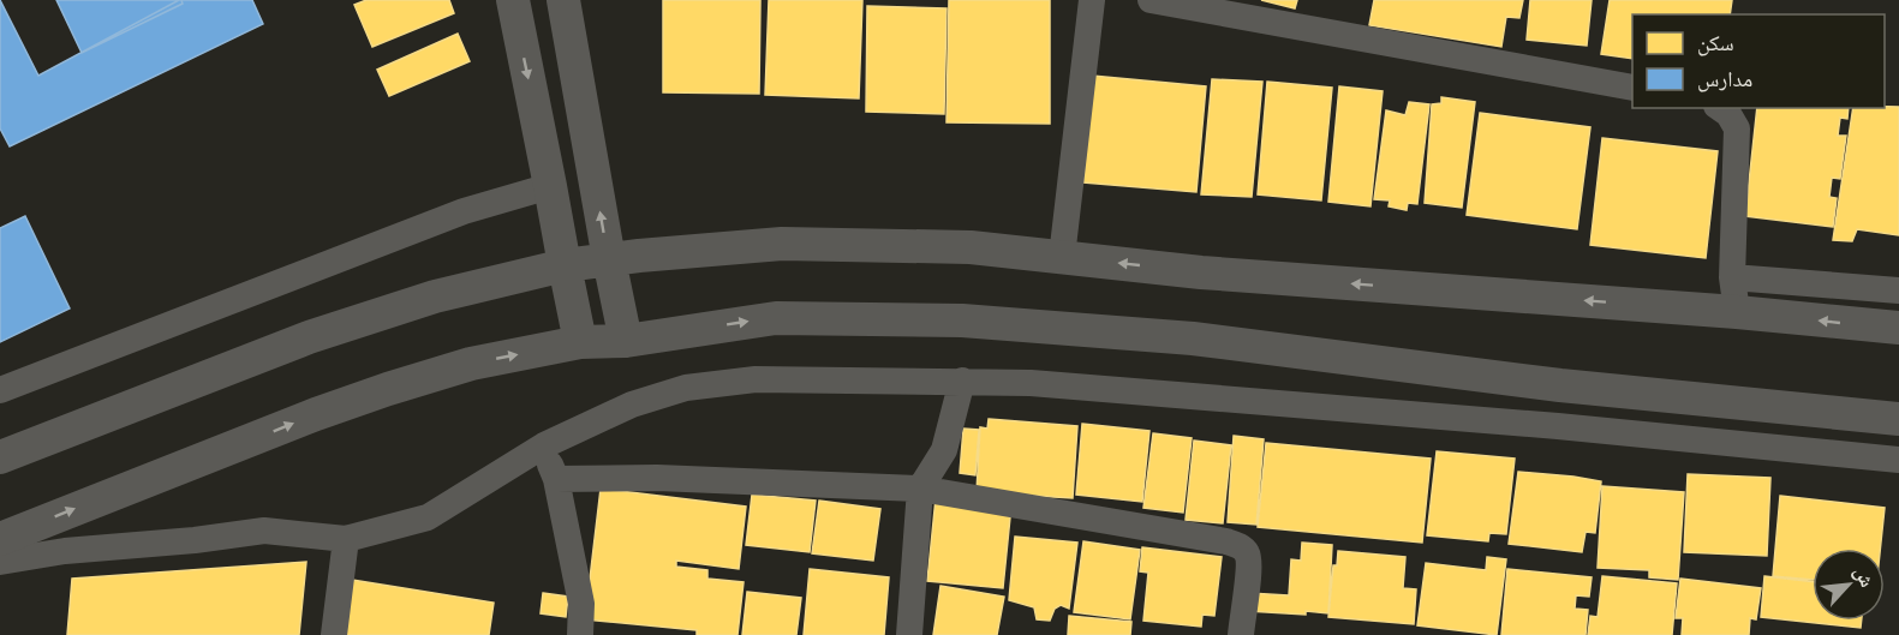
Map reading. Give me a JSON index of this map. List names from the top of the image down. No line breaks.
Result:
{"legend":["سكن","مدارس"],"north":"top right"}
